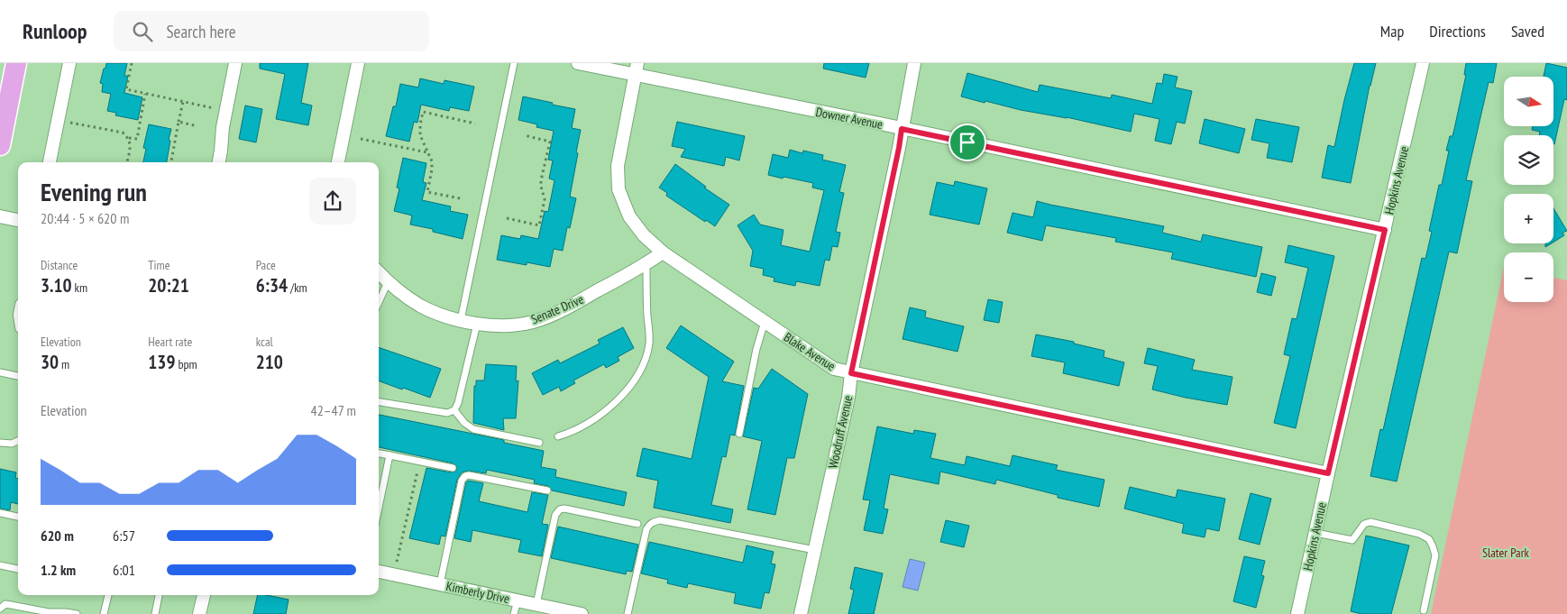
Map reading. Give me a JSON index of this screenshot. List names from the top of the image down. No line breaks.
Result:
{"streets":{"street":["Downer Avenue","Hopkins Avenue","Senate Drive","Blake Avenue","Woodruff Avenue","Kimberly Drive"]},"crossings":[["Downer Avenue","Hopkins Avenue"],["Downer Avenue","Blake Avenue"],["Downer Avenue","Woodruff Avenue"],["Hopkins Avenue","Blake Avenue"],["Senate Drive","Blake Avenue"],["Blake Avenue","Woodruff Avenue"]],"parks":["Slater Park"],"north":"right","page":{"header":"Runloop","search":"Search here","nav":["Map","Directions","Saved"],"map_buttons":["+","−"],"heading":["Evening run","20:44 · 5 × 620 m"],"stats":[["Distance","3.10 km"],["Time","20:21"],["Pace","6:34 /km"],["Elevation","30 m"],["Heart rate","139 bpm"],["kcal","210"]],"chart":["Elevation","42–47 m"],"list":[{"name":"620 m","note":"6:57"},{"name":"1.2 km","note":"6:01"}]}}
